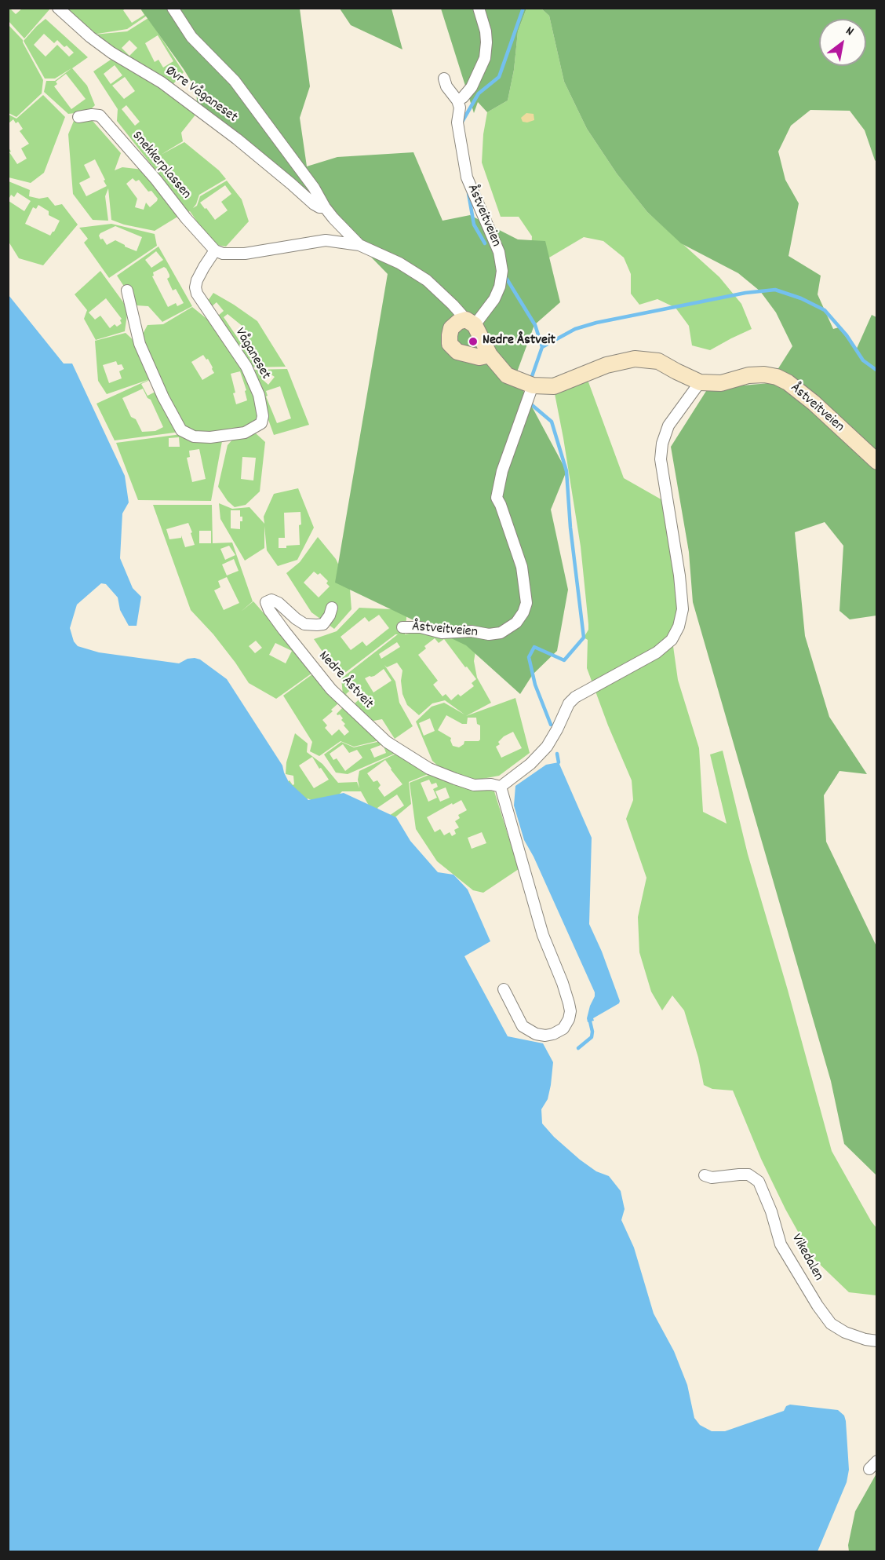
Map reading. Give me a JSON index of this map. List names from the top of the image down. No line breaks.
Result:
{"streets":{"street":["Øvre Våganeset","Snekkerplassen","Åstveitveien","Våganeset","Nedre Åstveit","Vikedalen"]},"crossings":[["Snekkerplassen","Våganeset"]],"places":["Nedre Åstveit"],"north":"top right"}
